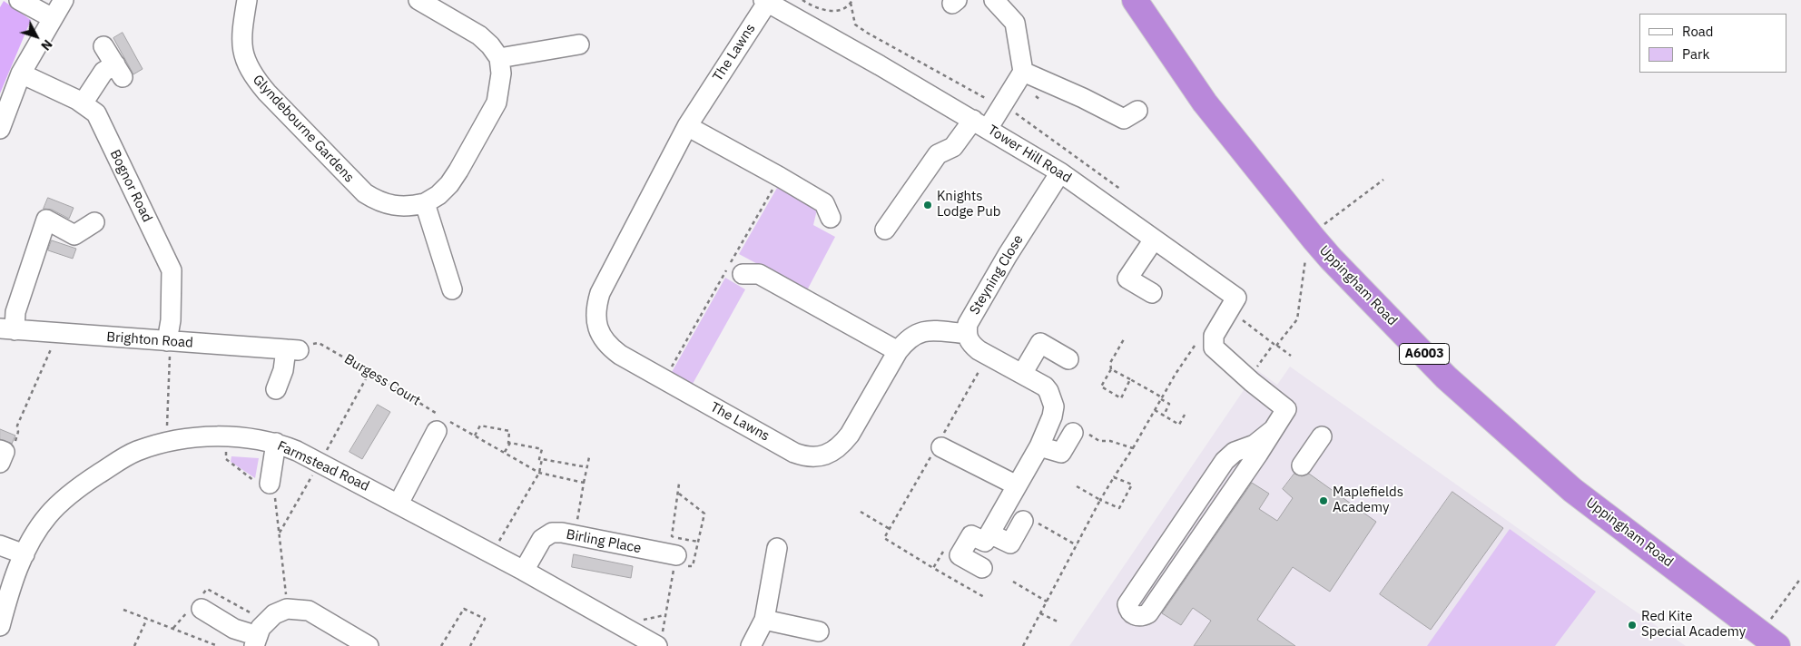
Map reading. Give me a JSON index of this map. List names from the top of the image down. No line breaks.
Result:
{"streets":{"highway":["Uppingham Road","A6003"],"street":["The Lawns","Glyndebourne Gardens","Tower Hill Road","Bognor Road","Steyning Close","Brighton Road","Farmstead Road","Birling Place"],"path":["Burgess Court"]},"crossings":[["The Lawns","Tower Hill Road"],["The Lawns","Steyning Close"],["Tower Hill Road","Steyning Close"],["Bognor Road","Brighton Road"],["Farmstead Road","Birling Place"]],"places":["Knights Lodge Pub","Maplefields Academy","Red Kite Special Academy"],"legend":["Road","Park"],"north":"bottom right"}
